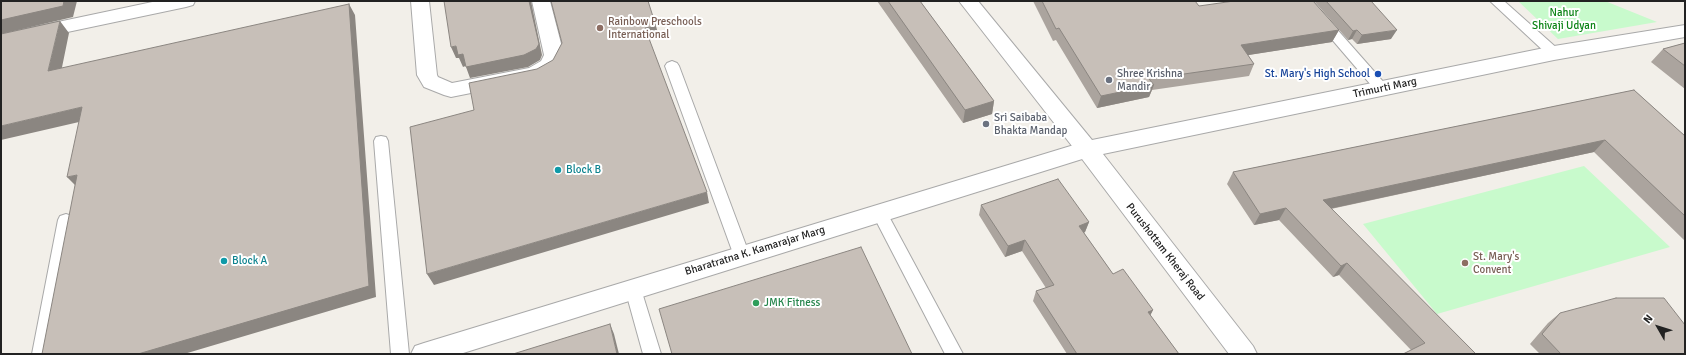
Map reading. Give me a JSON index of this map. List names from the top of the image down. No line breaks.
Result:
{"streets":{"street":["Trimurti Marg","Bharatratna K. Kamarajar Marg","Purushottam Kheraj Road"]},"crossings":[["Trimurti Marg","Bharatratna K. Kamarajar Marg"],["Trimurti Marg","Purushottam Kheraj Road"],["Bharatratna K. Kamarajar Marg","Purushottam Kheraj Road"]],"parks":["Nahur Shivaji Udyan"],"places":["Rainbow Preschools International","St. Mary's High School","Shree Krishna Mandir","Sri Saibaba Bhakta Mandap","Block B","Block A","St. Mary's Convent","JMK Fitness"],"north":"top left"}
